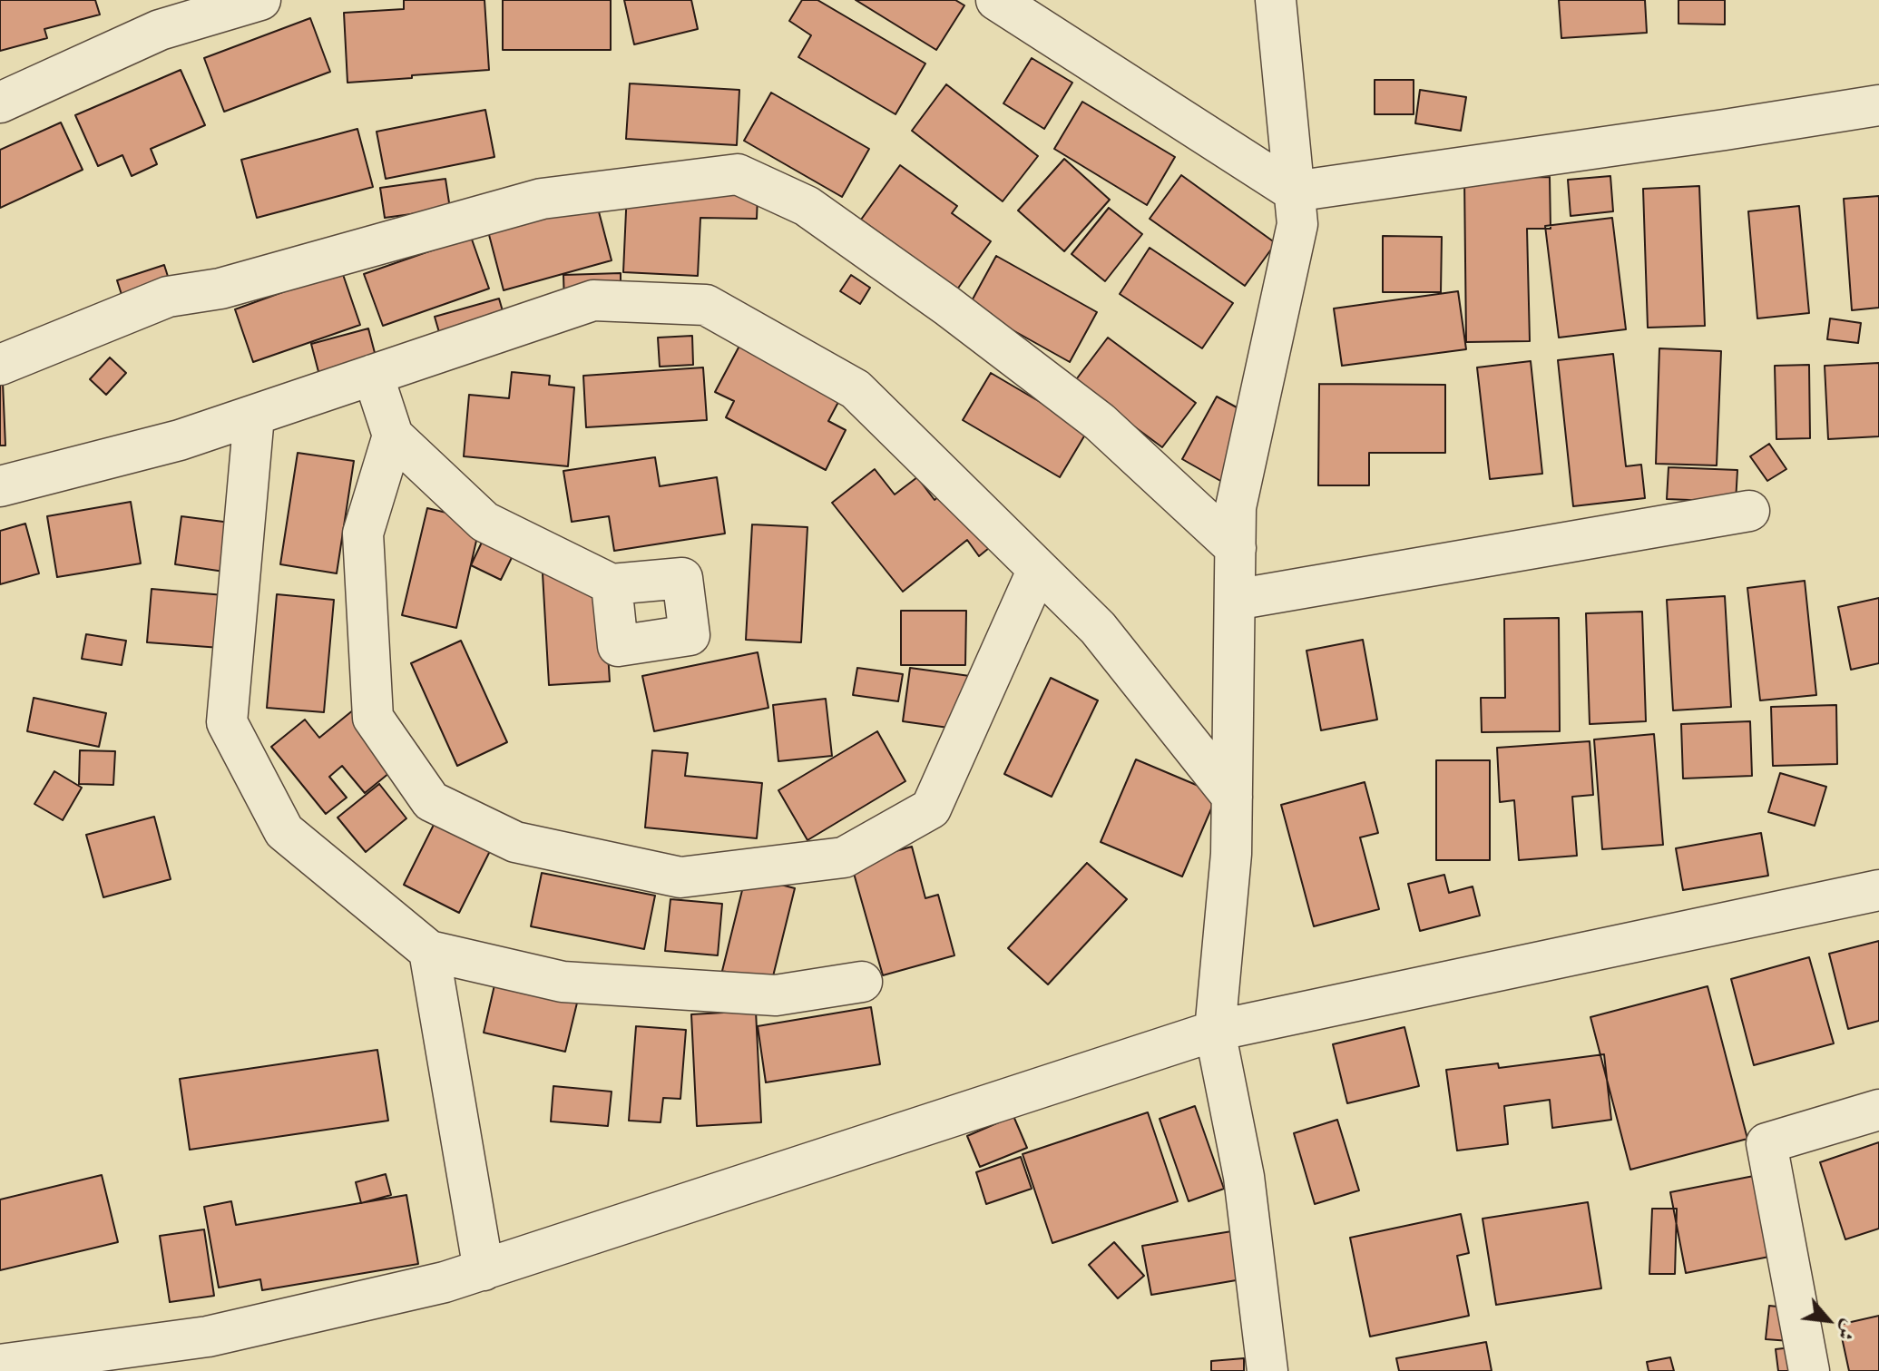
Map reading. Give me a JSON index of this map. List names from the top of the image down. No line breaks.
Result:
{"north":"bottom right"}
